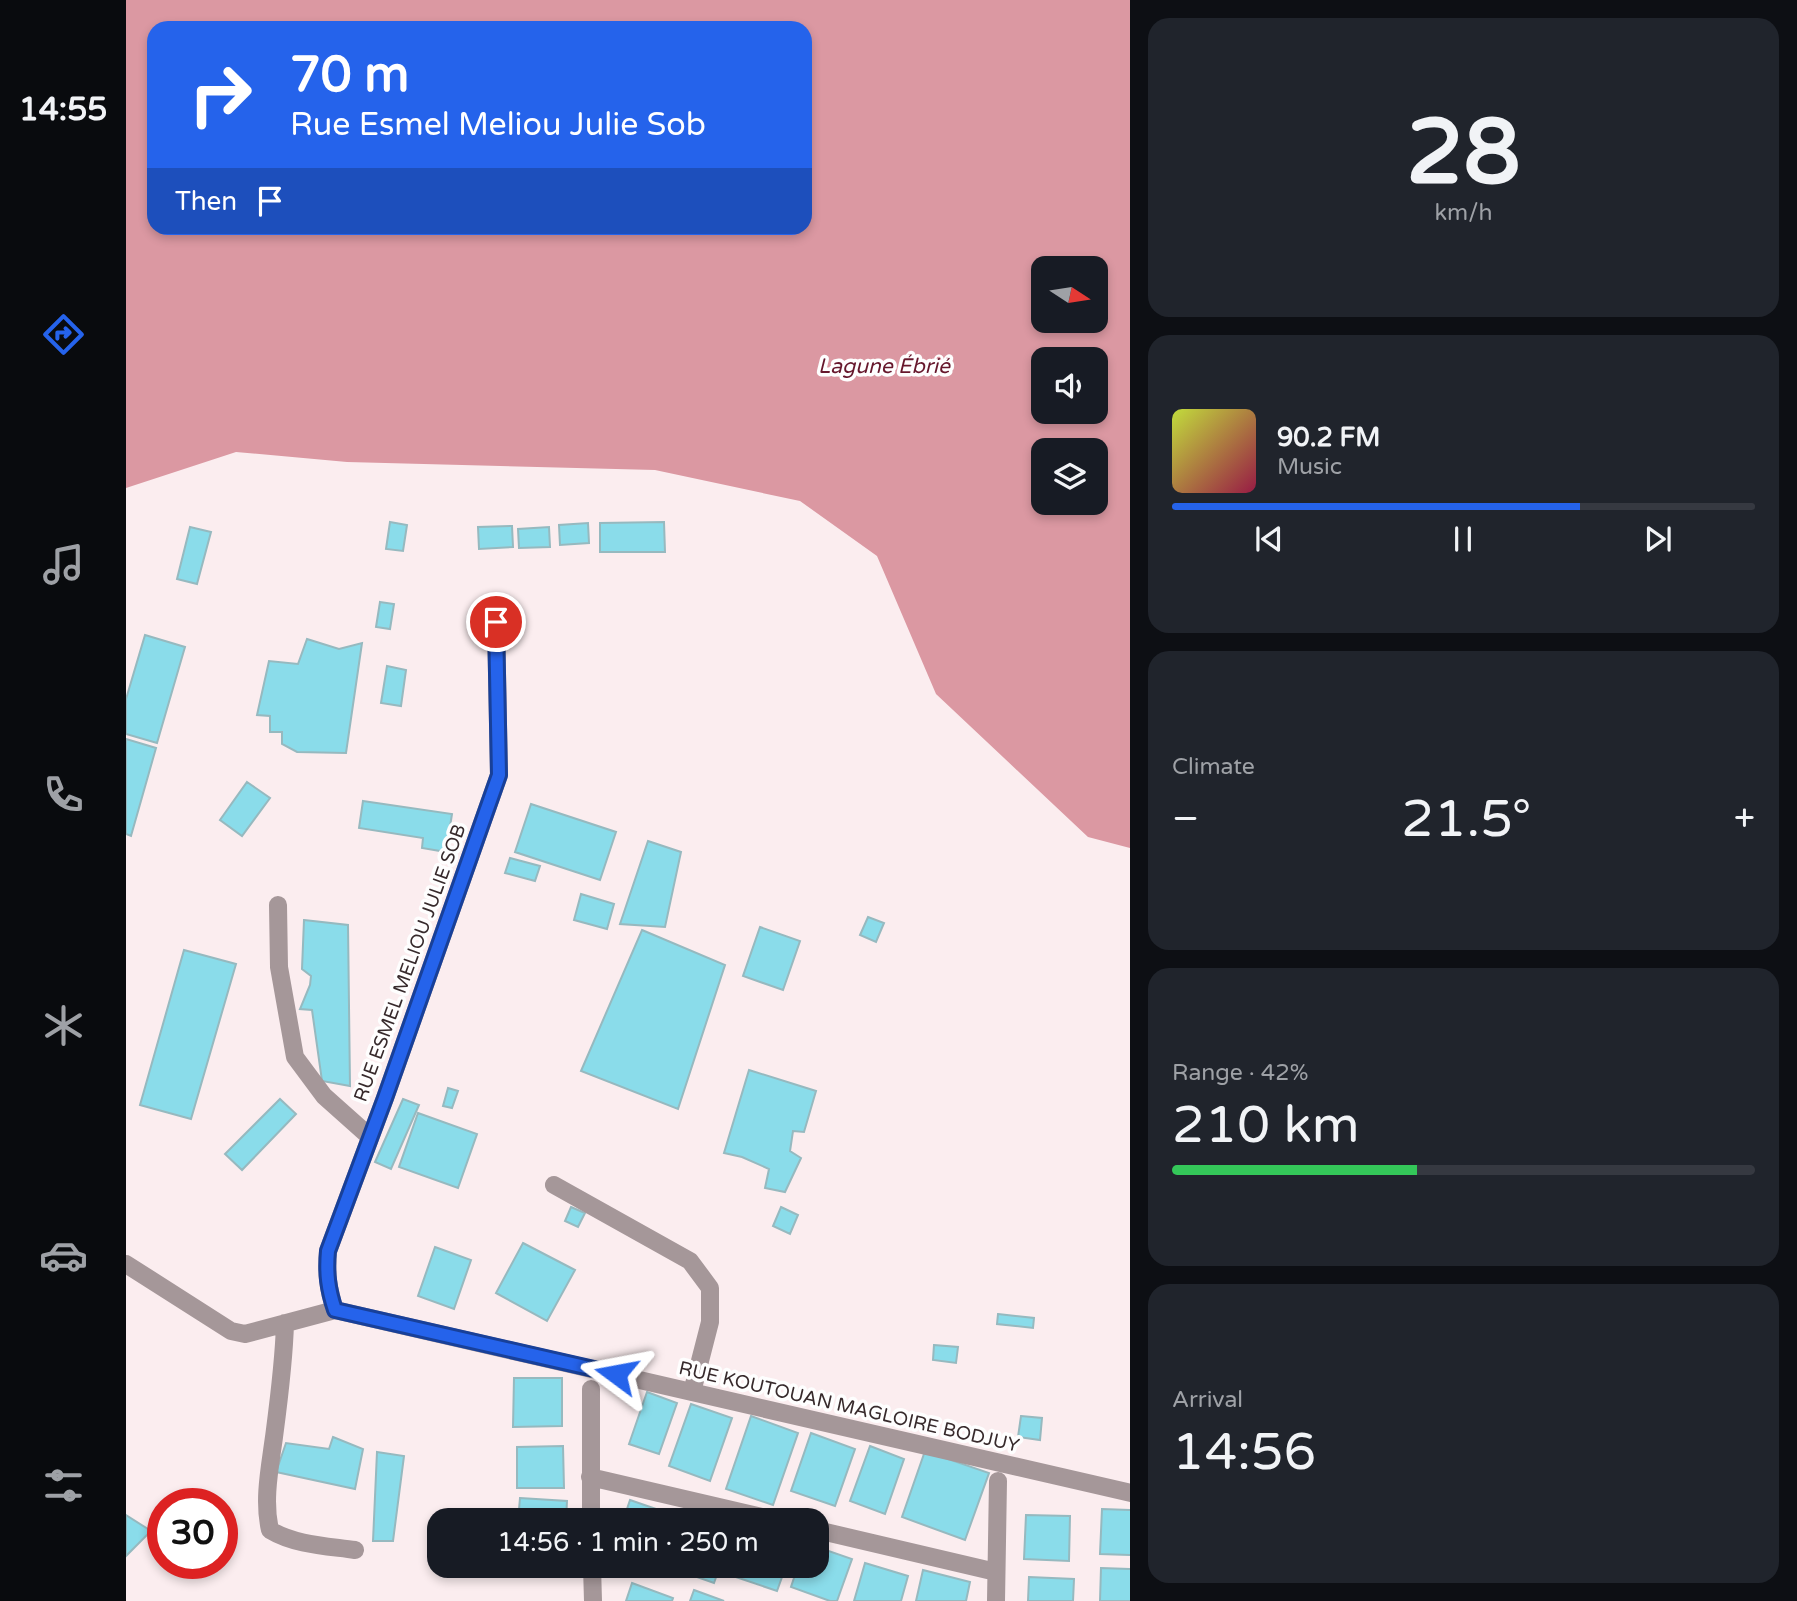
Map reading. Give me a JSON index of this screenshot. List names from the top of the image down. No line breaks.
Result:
{"streets":{"street":["RUE ESMEL MELIOU JULIE SOB","RUE KOUTOUAN MAGLOIRE BODJUY"]},"crossings":[["RUE ESMEL MELIOU JULIE SOB","RUE KOUTOUAN MAGLOIRE BODJUY"]],"water":["Lagune Ébrié"],"north":"right","page":{"tabs":"14:55","tile":[["28","km/h"],"Climate",["Range · 42%","210 km"],["Arrival","14:56"]],"turn":["70 m","Rue Esmel Meliou Julie Sob"],"then":"Then","song":["90.2 FM","Music"],"heat":["−","21.5°","+"],"limit":"30","trip":"14:56 · 1 min · 250 m"}}
